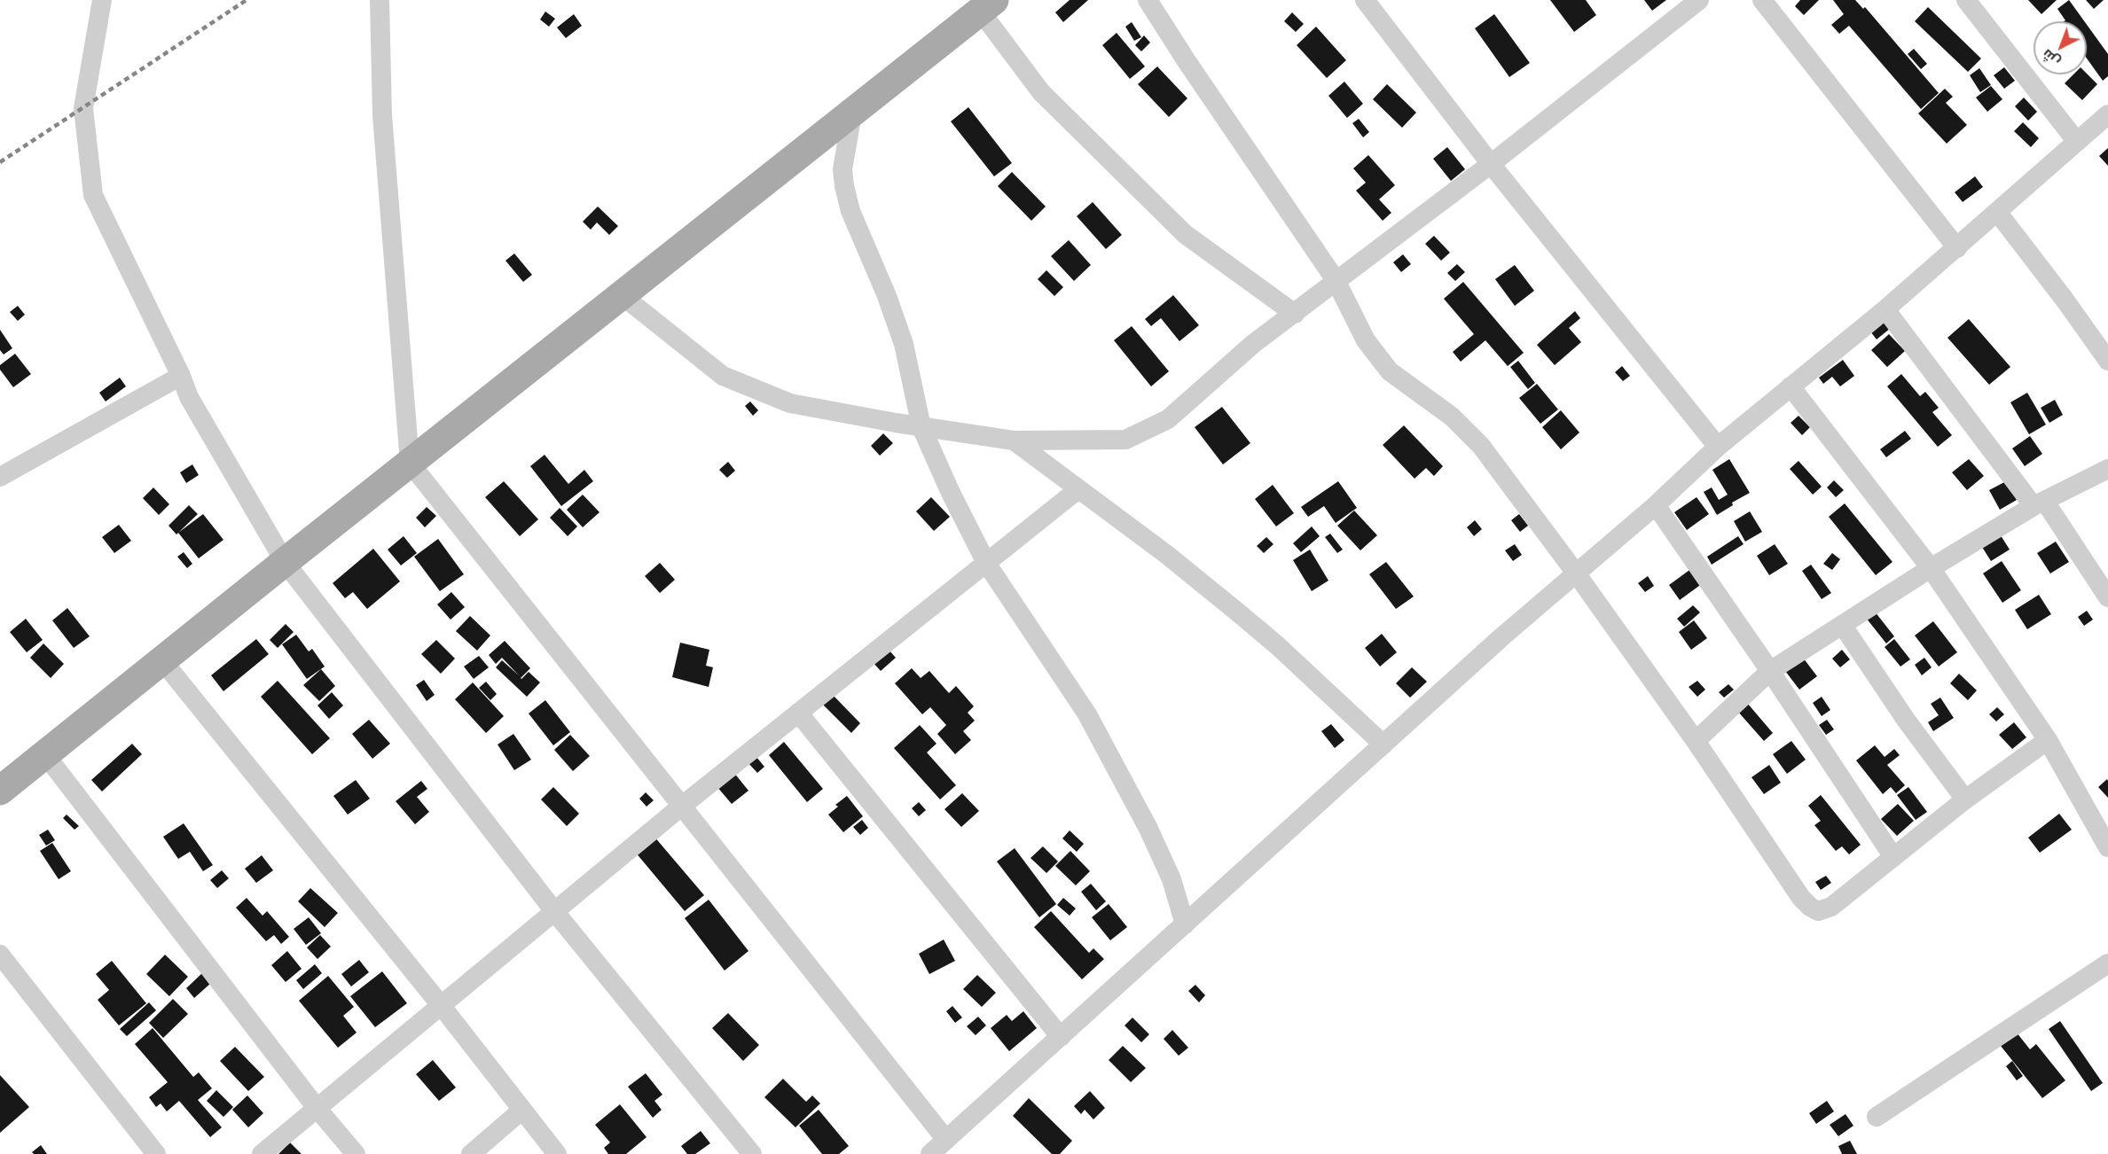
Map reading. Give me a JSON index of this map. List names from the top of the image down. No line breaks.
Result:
{"north":"bottom left"}
